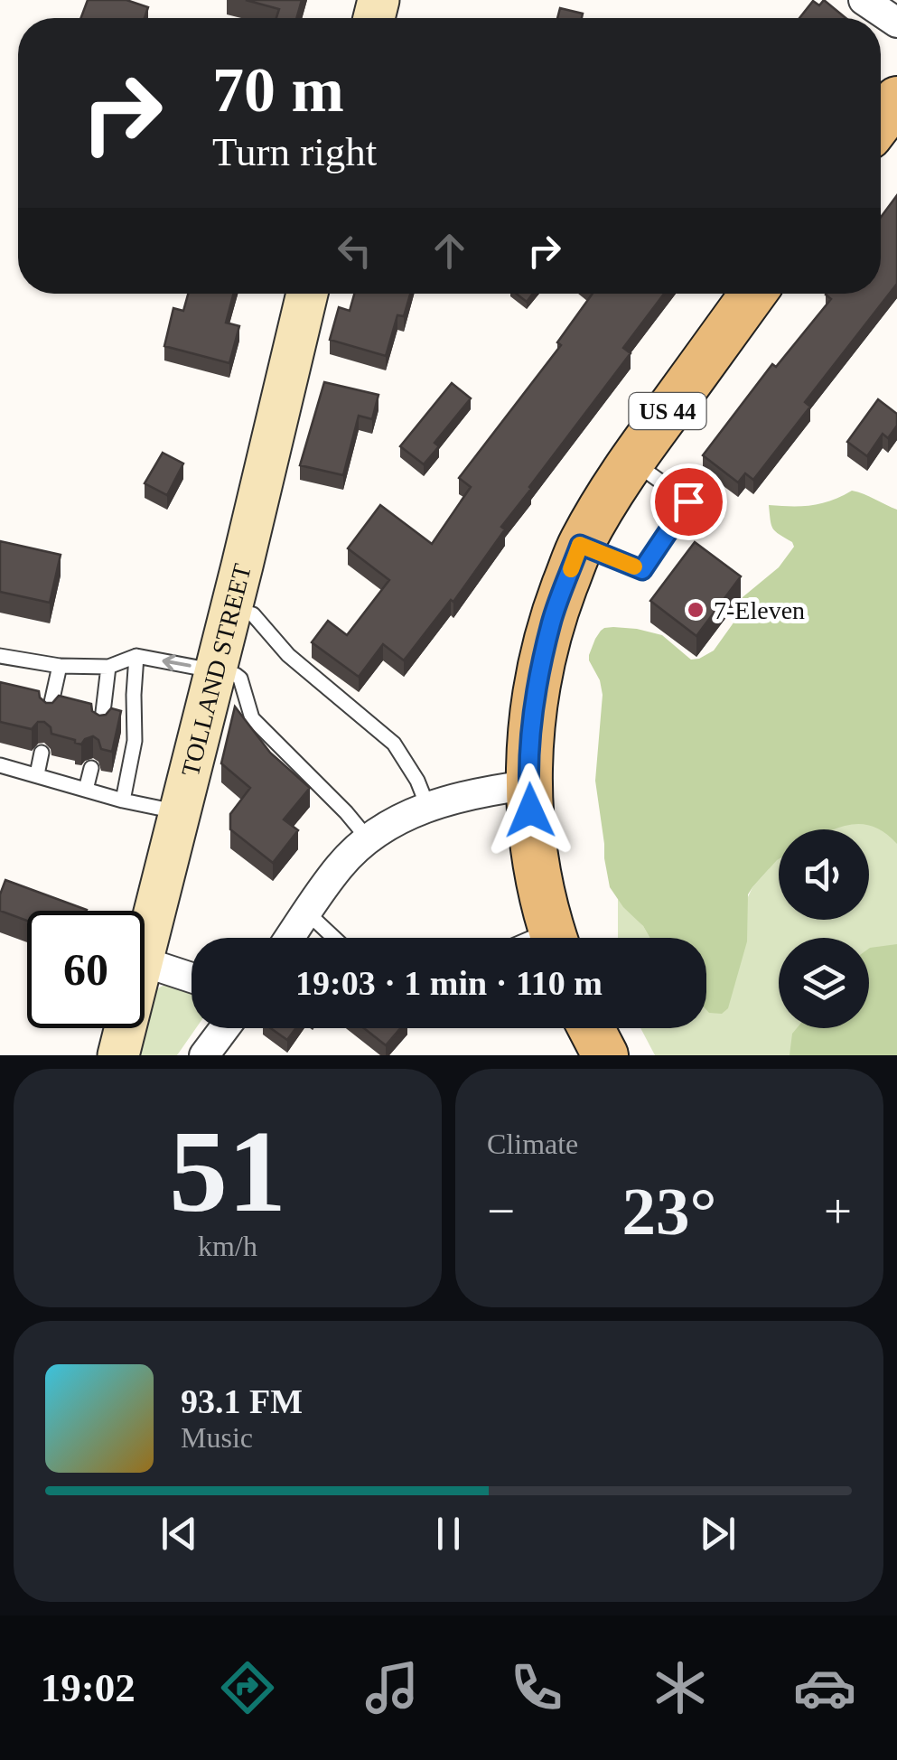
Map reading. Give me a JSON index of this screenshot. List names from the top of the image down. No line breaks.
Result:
{"streets":{"main road":["US 44","TOLLAND STREET"]},"places":["7-Eleven"],"page":{"turn":["70 m","Turn right"],"limit":"60","trip":"19:03 · 1 min · 110 m","tile":[["51","km/h"],"Climate"],"heat":["−","23°","+"],"song":["93.1 FM","Music"],"tabs":"19:02"}}
